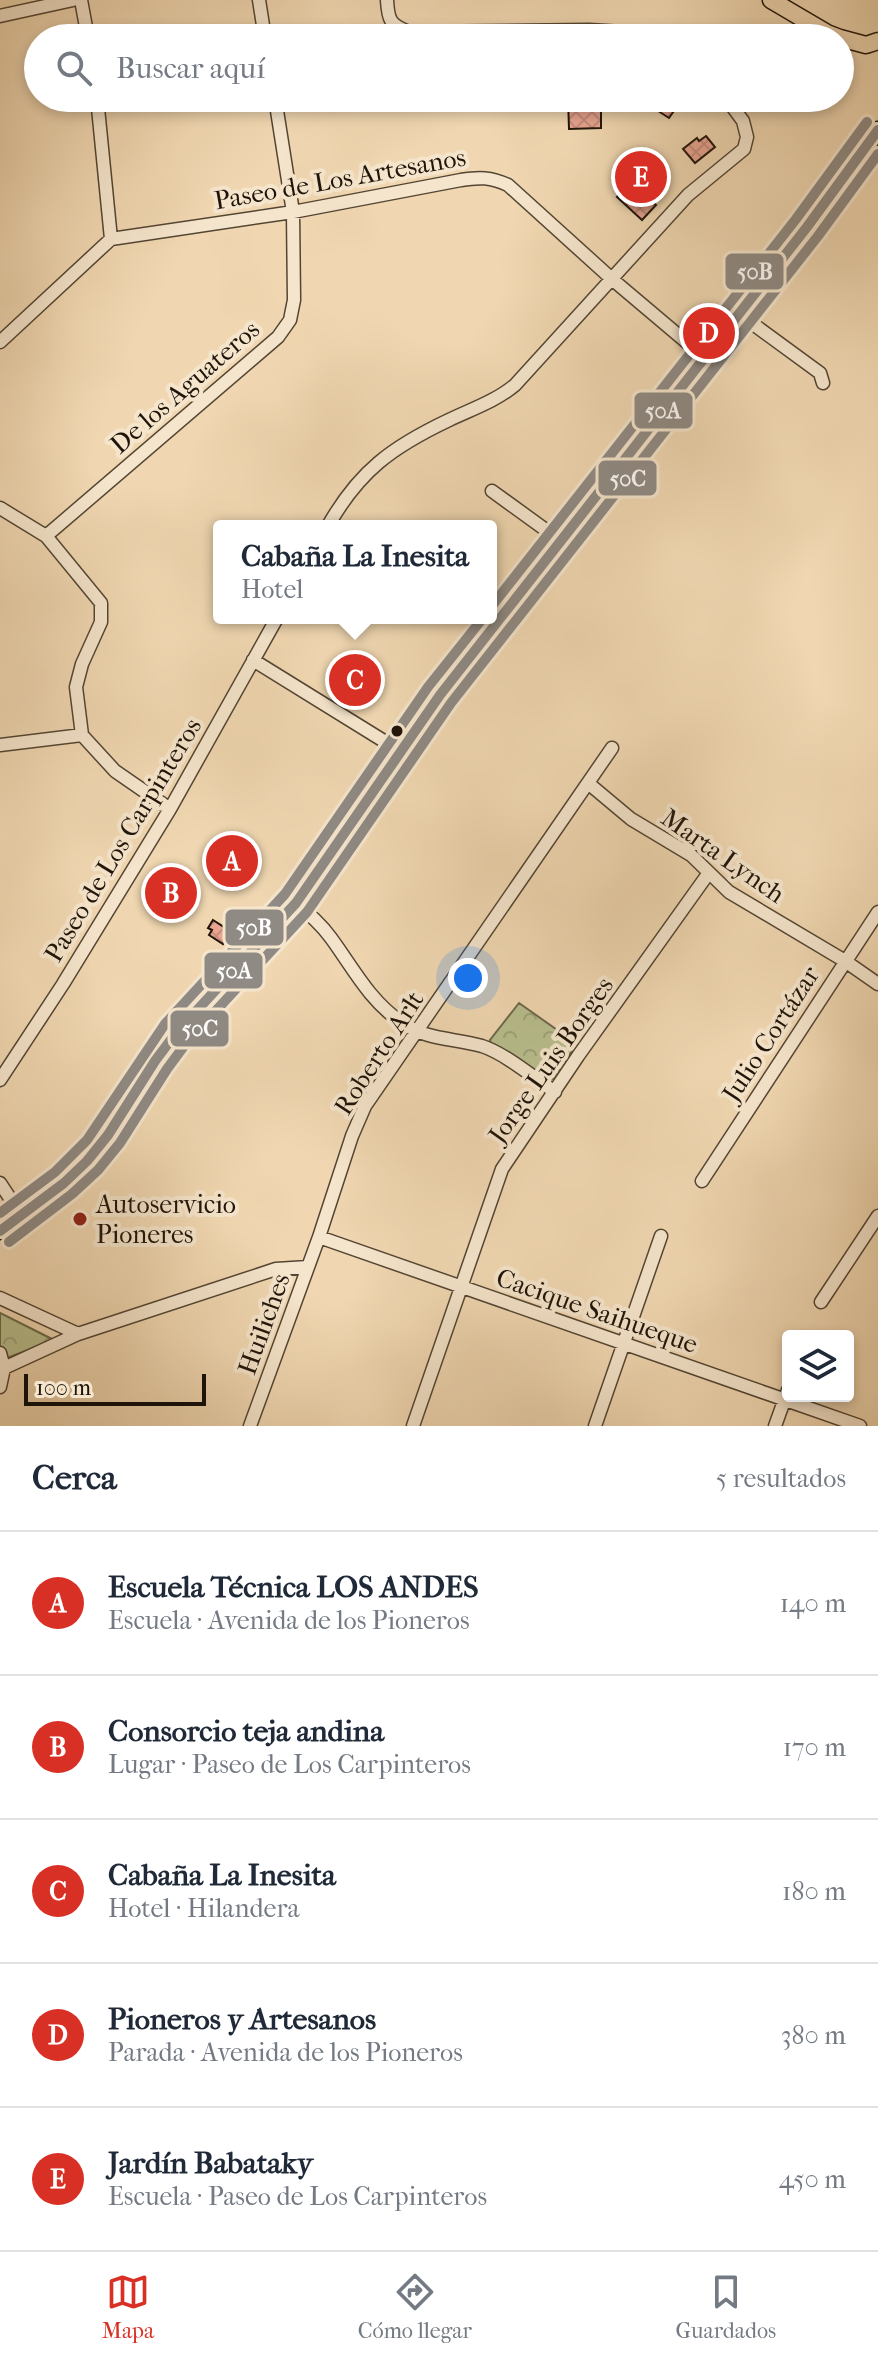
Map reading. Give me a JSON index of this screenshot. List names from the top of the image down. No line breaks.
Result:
{"streets":{"street":["Paseo de Los Artesanos","De los Aguateros","Paseo de Los Carpinteros","Marta Lynch","Julio Cortázar","Roberto Arlt","Jorge Luis Borges","Cacique Saihueque","Huiliches"]},"crossings":[["Paseo de Los Artesanos","De los Aguateros"],["Marta Lynch","Julio Cortázar"],["Marta Lynch","Roberto Arlt"],["Marta Lynch","Jorge Luis Borges"],["Roberto Arlt","Cacique Saihueque"],["Roberto Arlt","Huiliches"],["Jorge Luis Borges","Cacique Saihueque"],["Cacique Saihueque","Huiliches"]],"places":["Autoservicio Pioneres"],"lines":["transit line 50B","transit line 50A","transit line 50C"],"scale_bar":"100 m","page":{"search":"Buscar aquí","pins":["E","D","C","A","B"],"popup":["Cabaña La Inesita","Hotel"],"scale":"100 m","heading":["Cerca","5 resultados"],"list":[{"mark":"A","name":"Escuela Técnica LOS ANDES","note":"Escuela · Avenida de los Pioneros","value":"140 m"},{"mark":"B","name":"Consorcio teja andina","note":"Lugar · Paseo de Los Carpinteros","value":"170 m"},{"mark":"C","name":"Cabaña La Inesita","note":"Hotel · Hilandera","value":"180 m"},{"mark":"D","name":"Pioneros y Artesanos","note":"Parada · Avenida de los Pioneros","value":"380 m"},{"mark":"E","name":"Jardín Babataky","note":"Escuela · Paseo de Los Carpinteros","value":"450 m"}],"nav":["Mapa","Cómo llegar","Guardados"]}}
